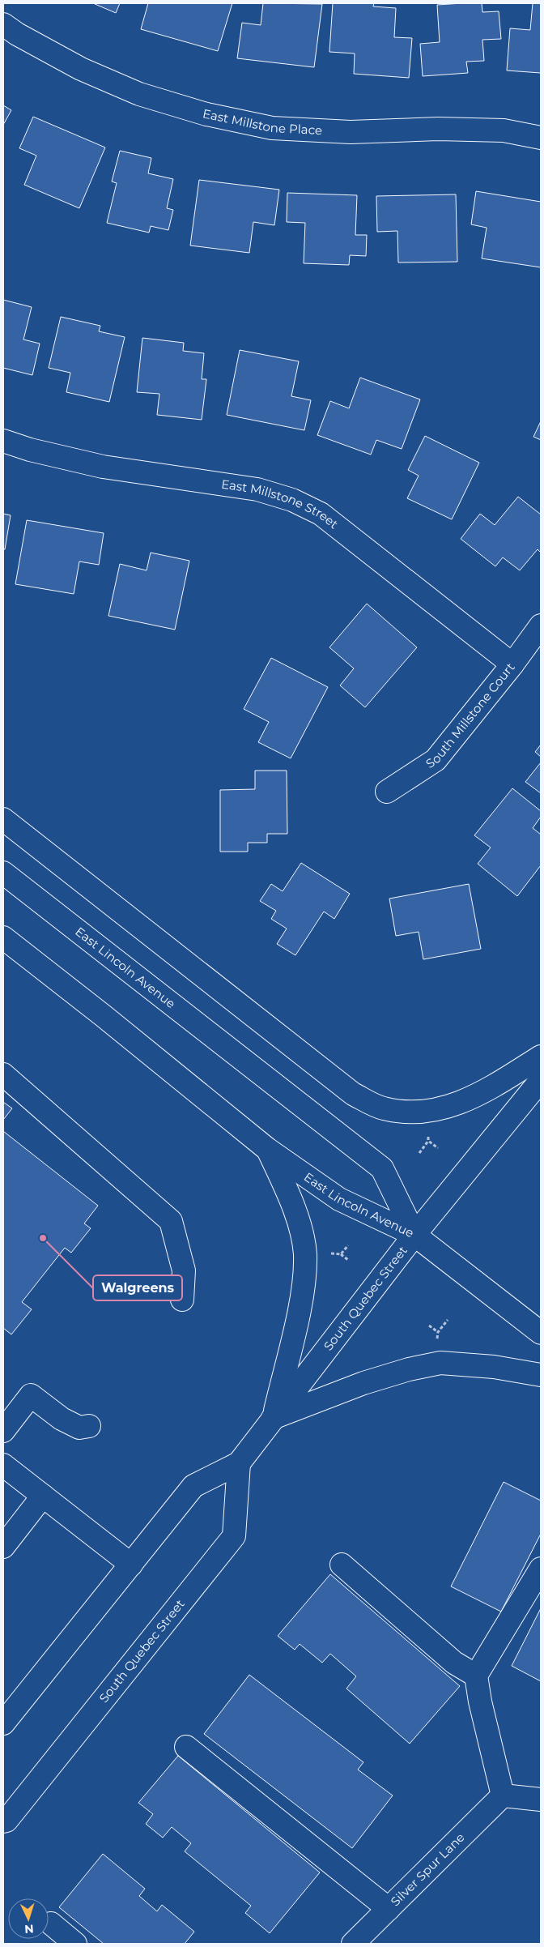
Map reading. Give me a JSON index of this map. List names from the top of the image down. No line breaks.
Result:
{"streets":{"main road":["East Millstone Place","East Millstone Street","South Millstone Court","East Lincoln Avenue","South Quebec Street","Silver Spur Lane"]},"crossings":[["East Millstone Street","South Millstone Court"],["East Lincoln Avenue","South Quebec Street"]],"places":["Walgreens"],"north":"bottom"}
